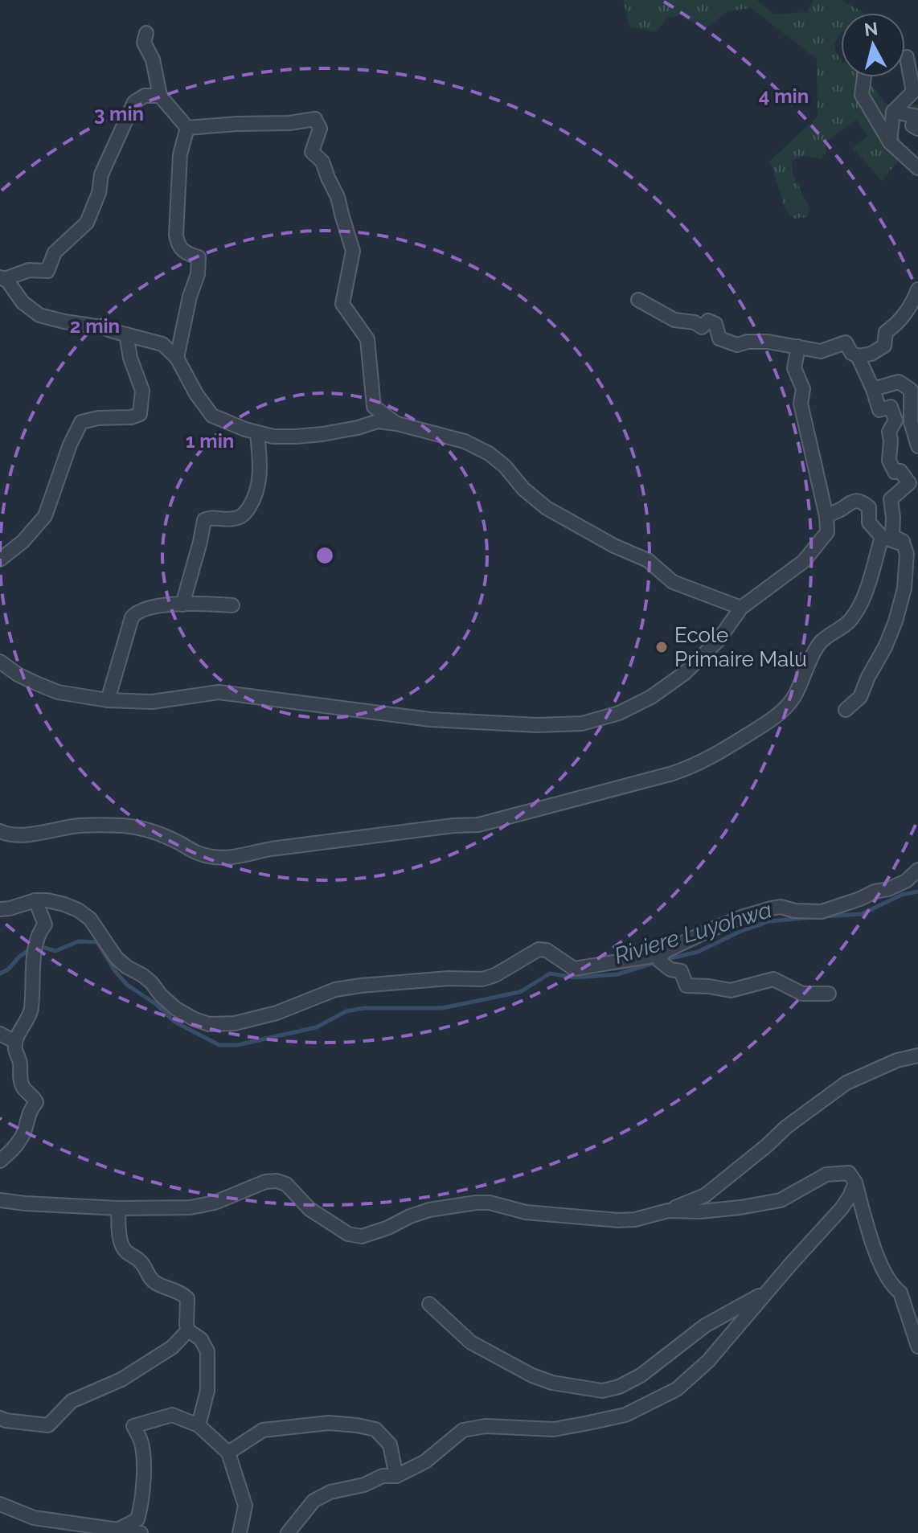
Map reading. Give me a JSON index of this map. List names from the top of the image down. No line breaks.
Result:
{"water":["Riviere Luyohwa"],"places":["Ecole Primaire Malu"],"north":"top","rings":["4 min","3 min","2 min","1 min"]}
